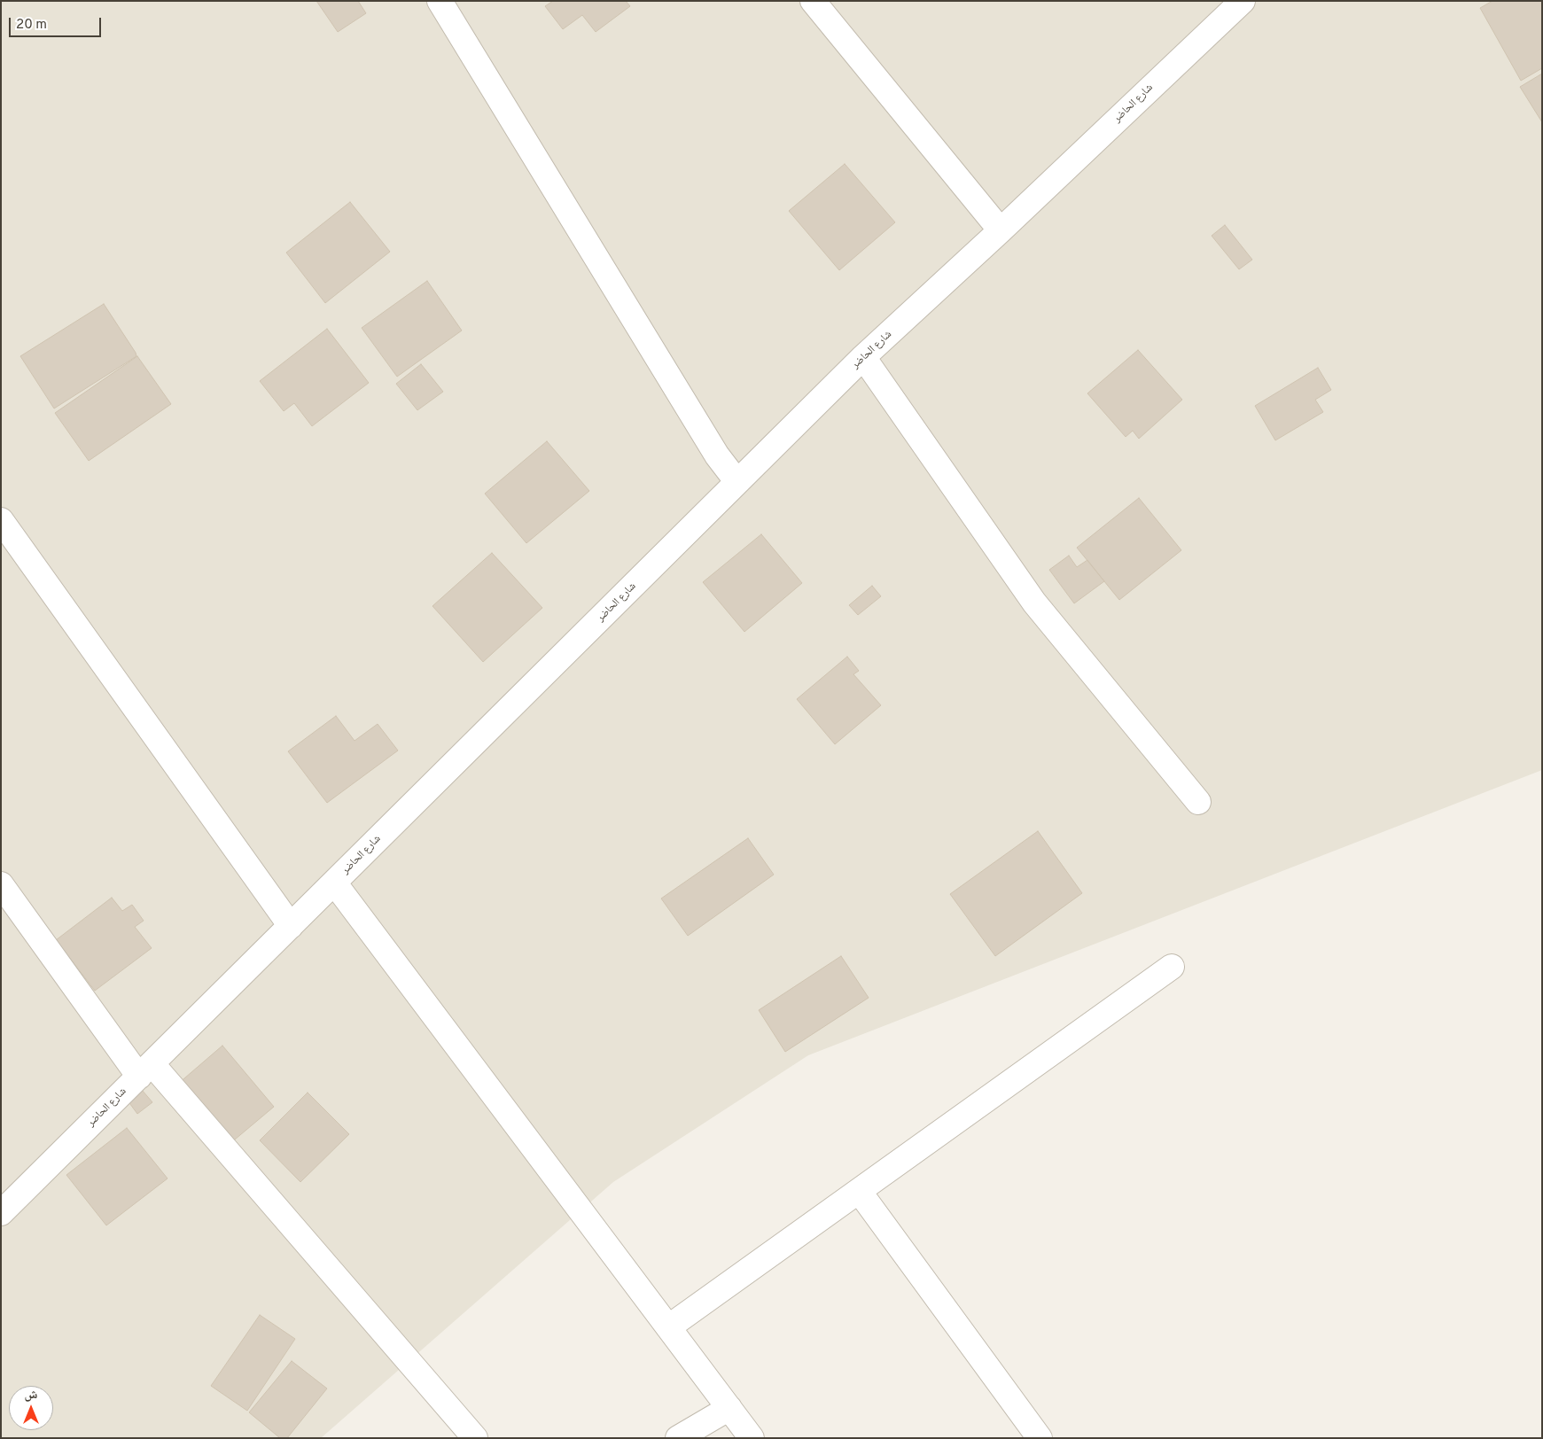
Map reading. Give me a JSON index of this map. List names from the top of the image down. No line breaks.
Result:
{"streets":{"street":["شارع الحاضر"]},"scale_bar":"20 m","north":"top"}
